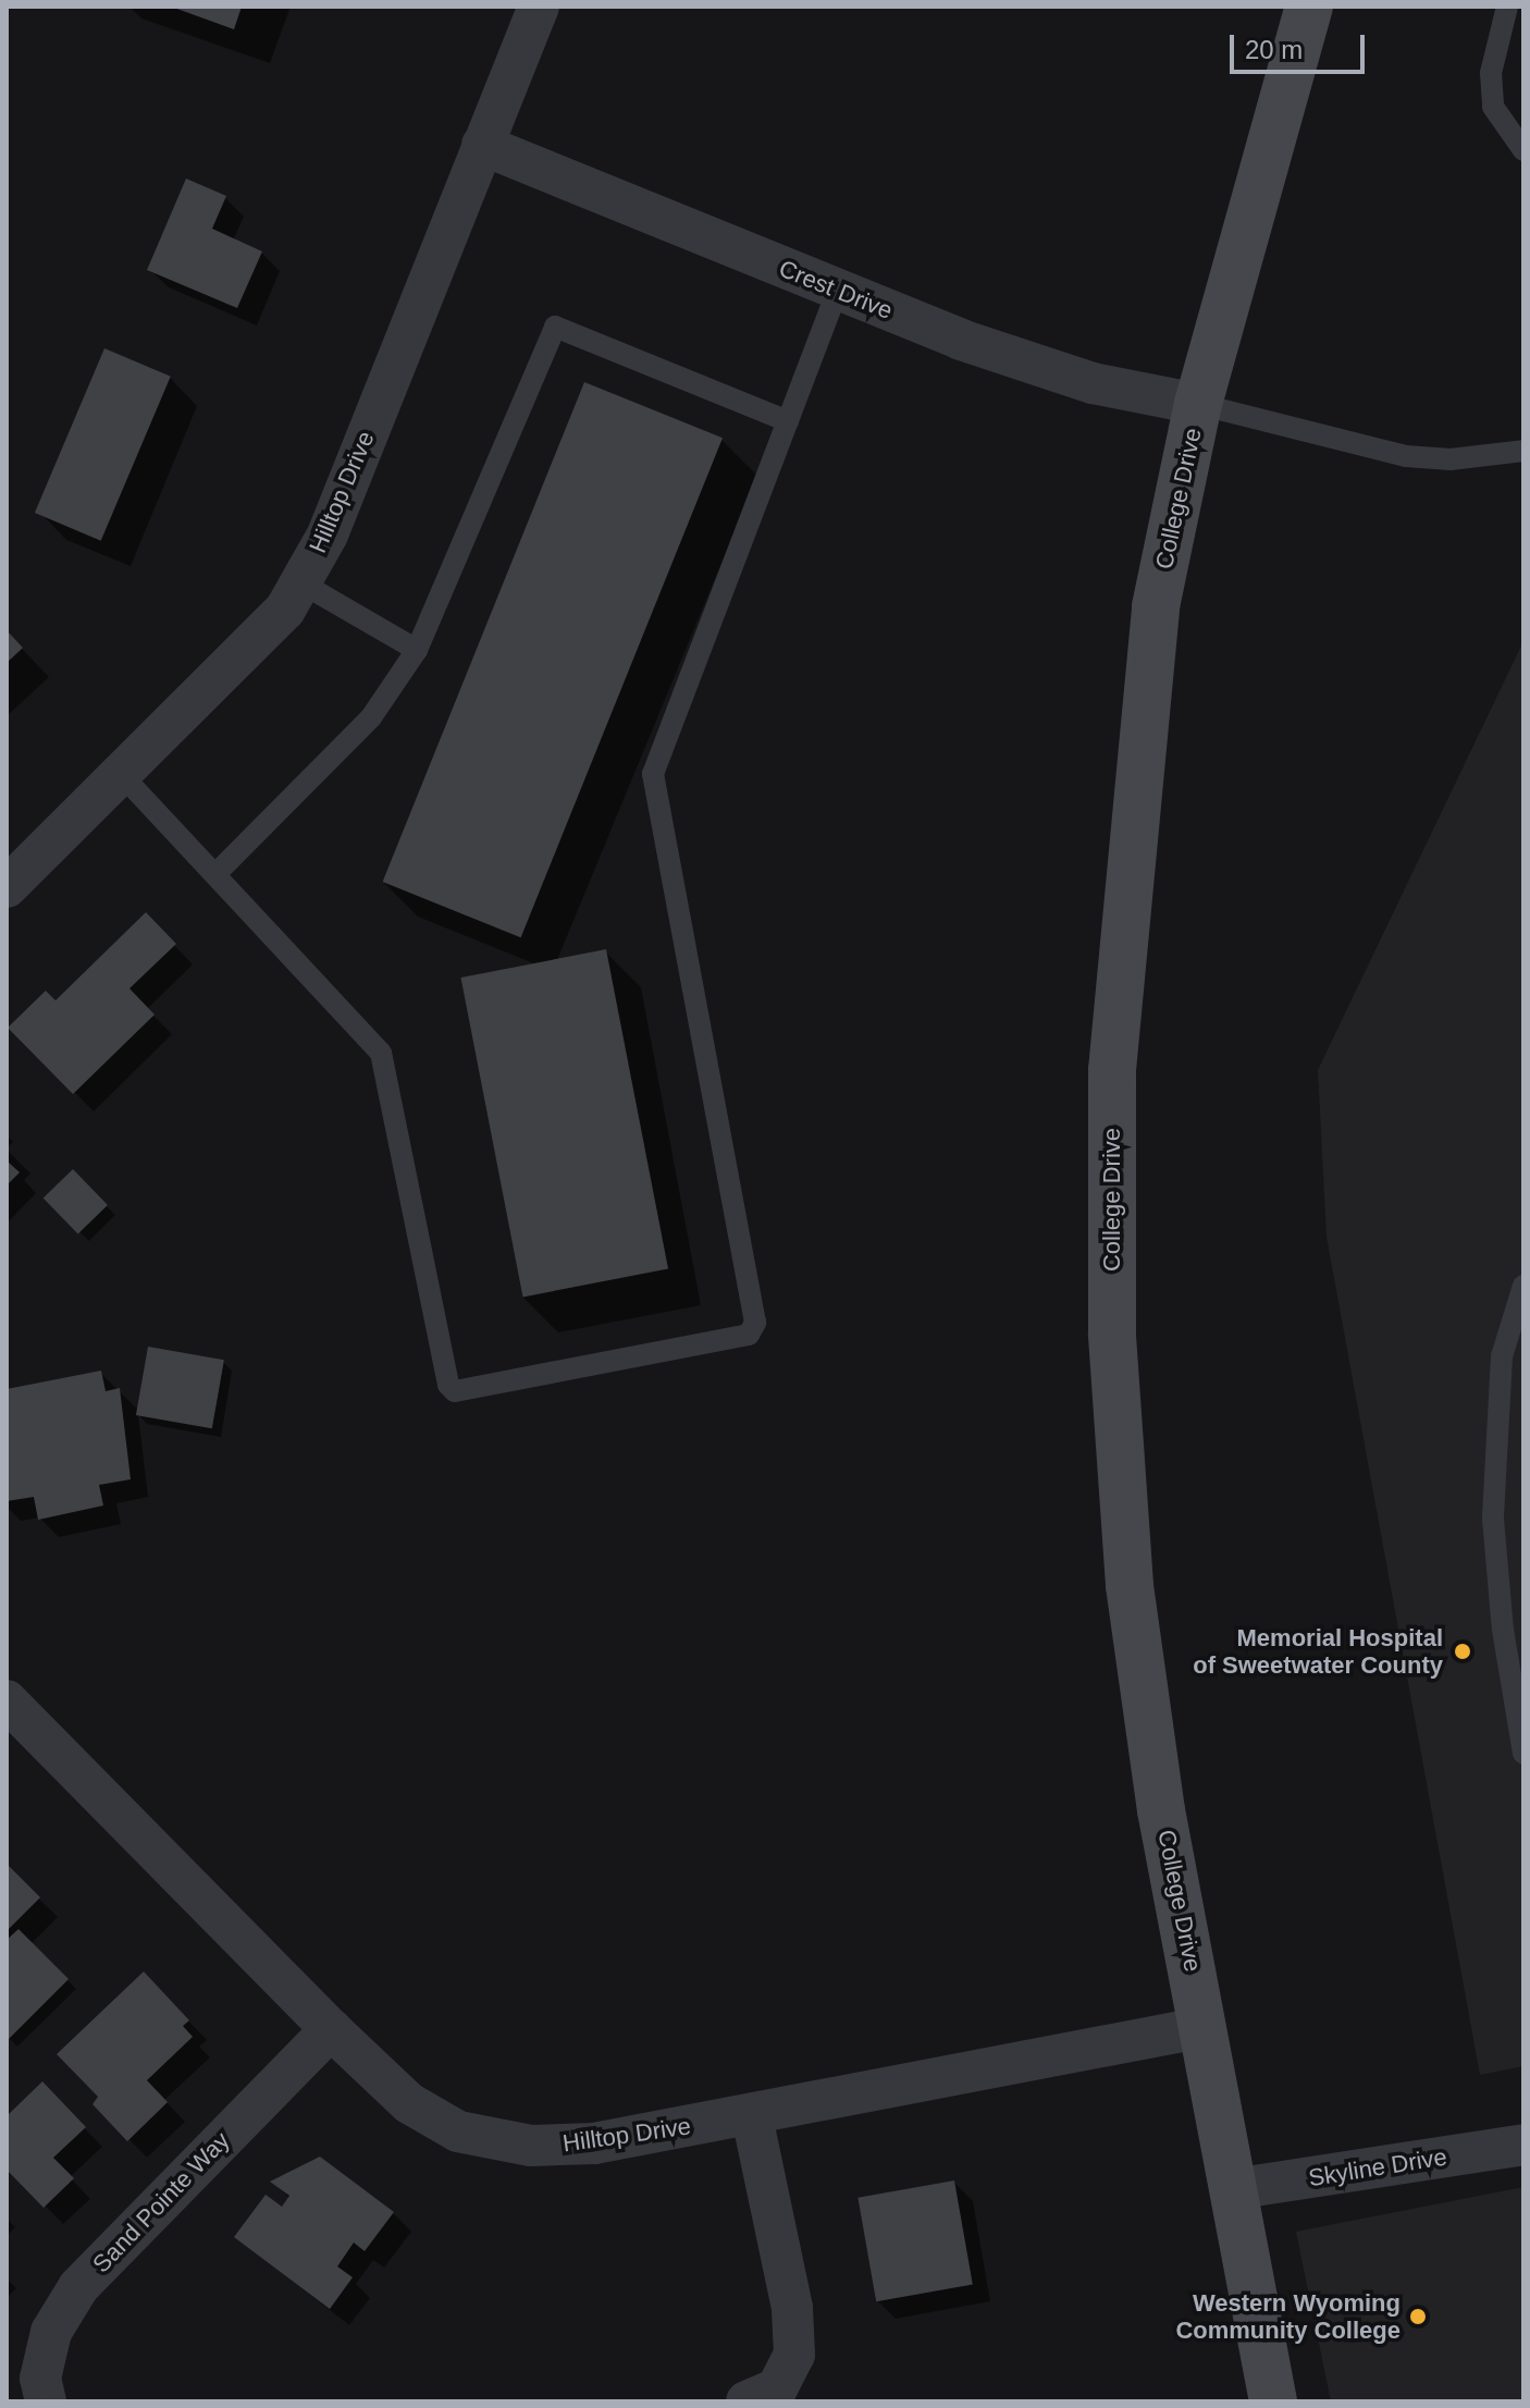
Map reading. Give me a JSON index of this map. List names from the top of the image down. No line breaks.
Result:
{"streets":{"main road":["College Drive"],"street":["Crest Drive","Hilltop Drive","Skyline Drive","Sand Pointe Way"]},"crossings":[["Crest Drive","Hilltop Drive"],["Crest Drive","College Drive"],["Hilltop Drive","College Drive"],["Hilltop Drive","Sand Pointe Way"],["College Drive","Skyline Drive"]],"places":["Memorial Hospital of Sweetwater County","Western Wyoming Community College"],"scale_bar":"20 m"}
